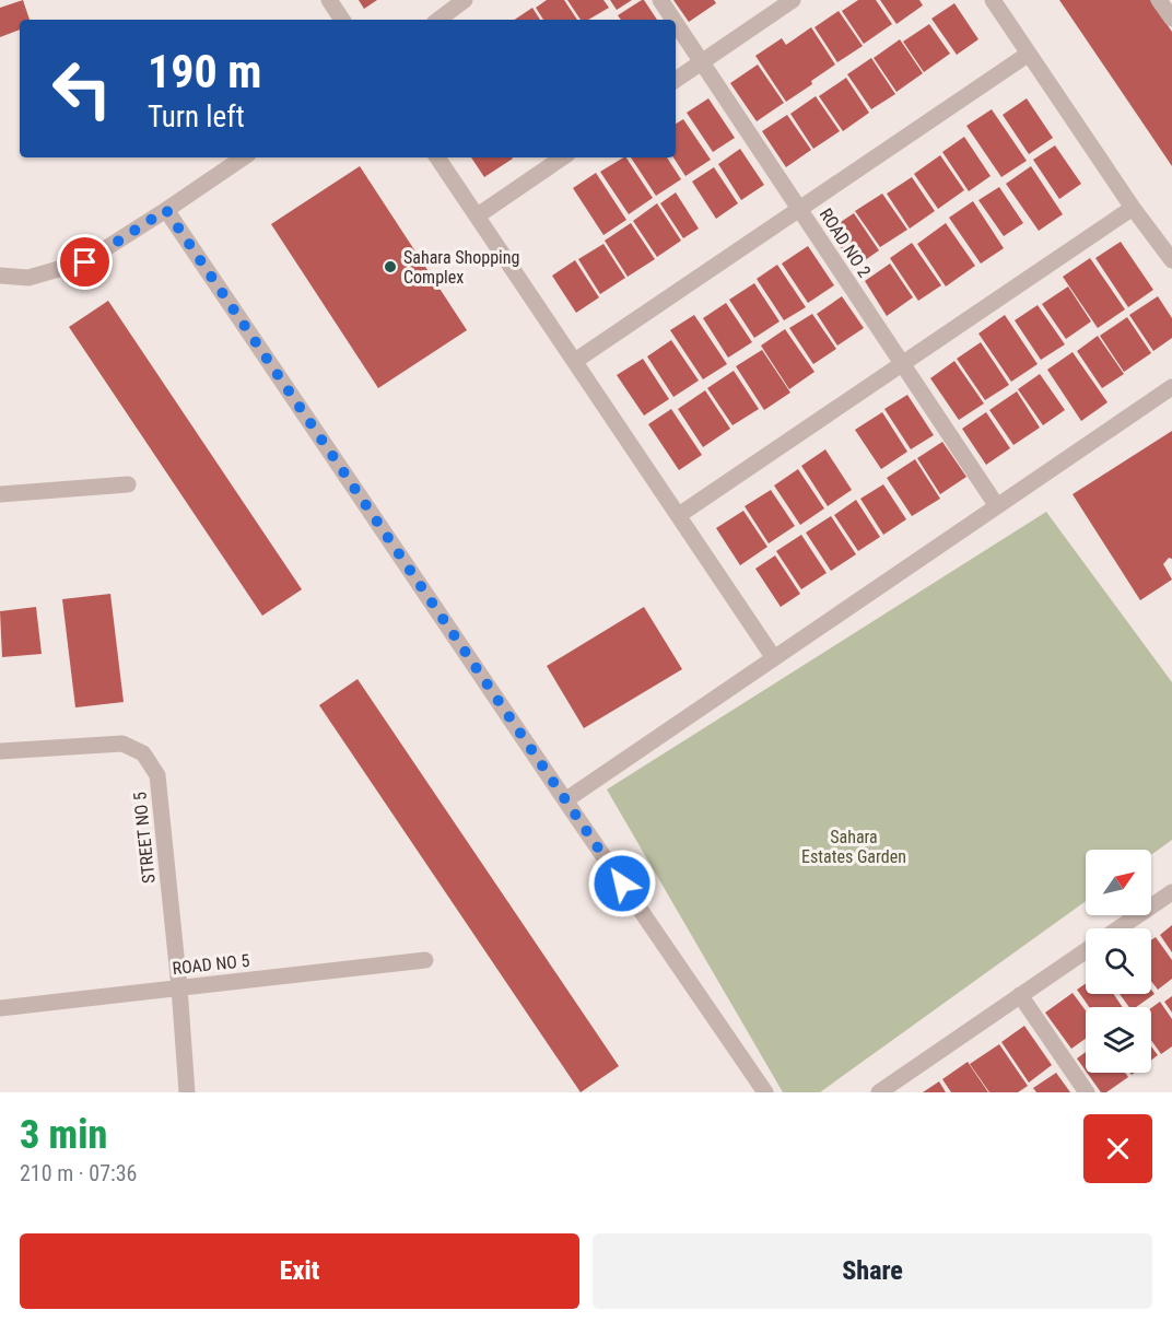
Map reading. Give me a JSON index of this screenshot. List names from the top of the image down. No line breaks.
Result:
{"streets":{"street":["ROAD NO 2","STREET NO 5","ROAD NO 5"]},"crossings":[["STREET NO 5","ROAD NO 5"]],"parks":["Sahara Estates Garden"],"places":["Sahara Shopping Complex"],"north":"top right","page":{"turn":["190 m","Turn left"],"heading":["3 min","210 m · 07:36"],"buttons":["Exit","Share"]}}
